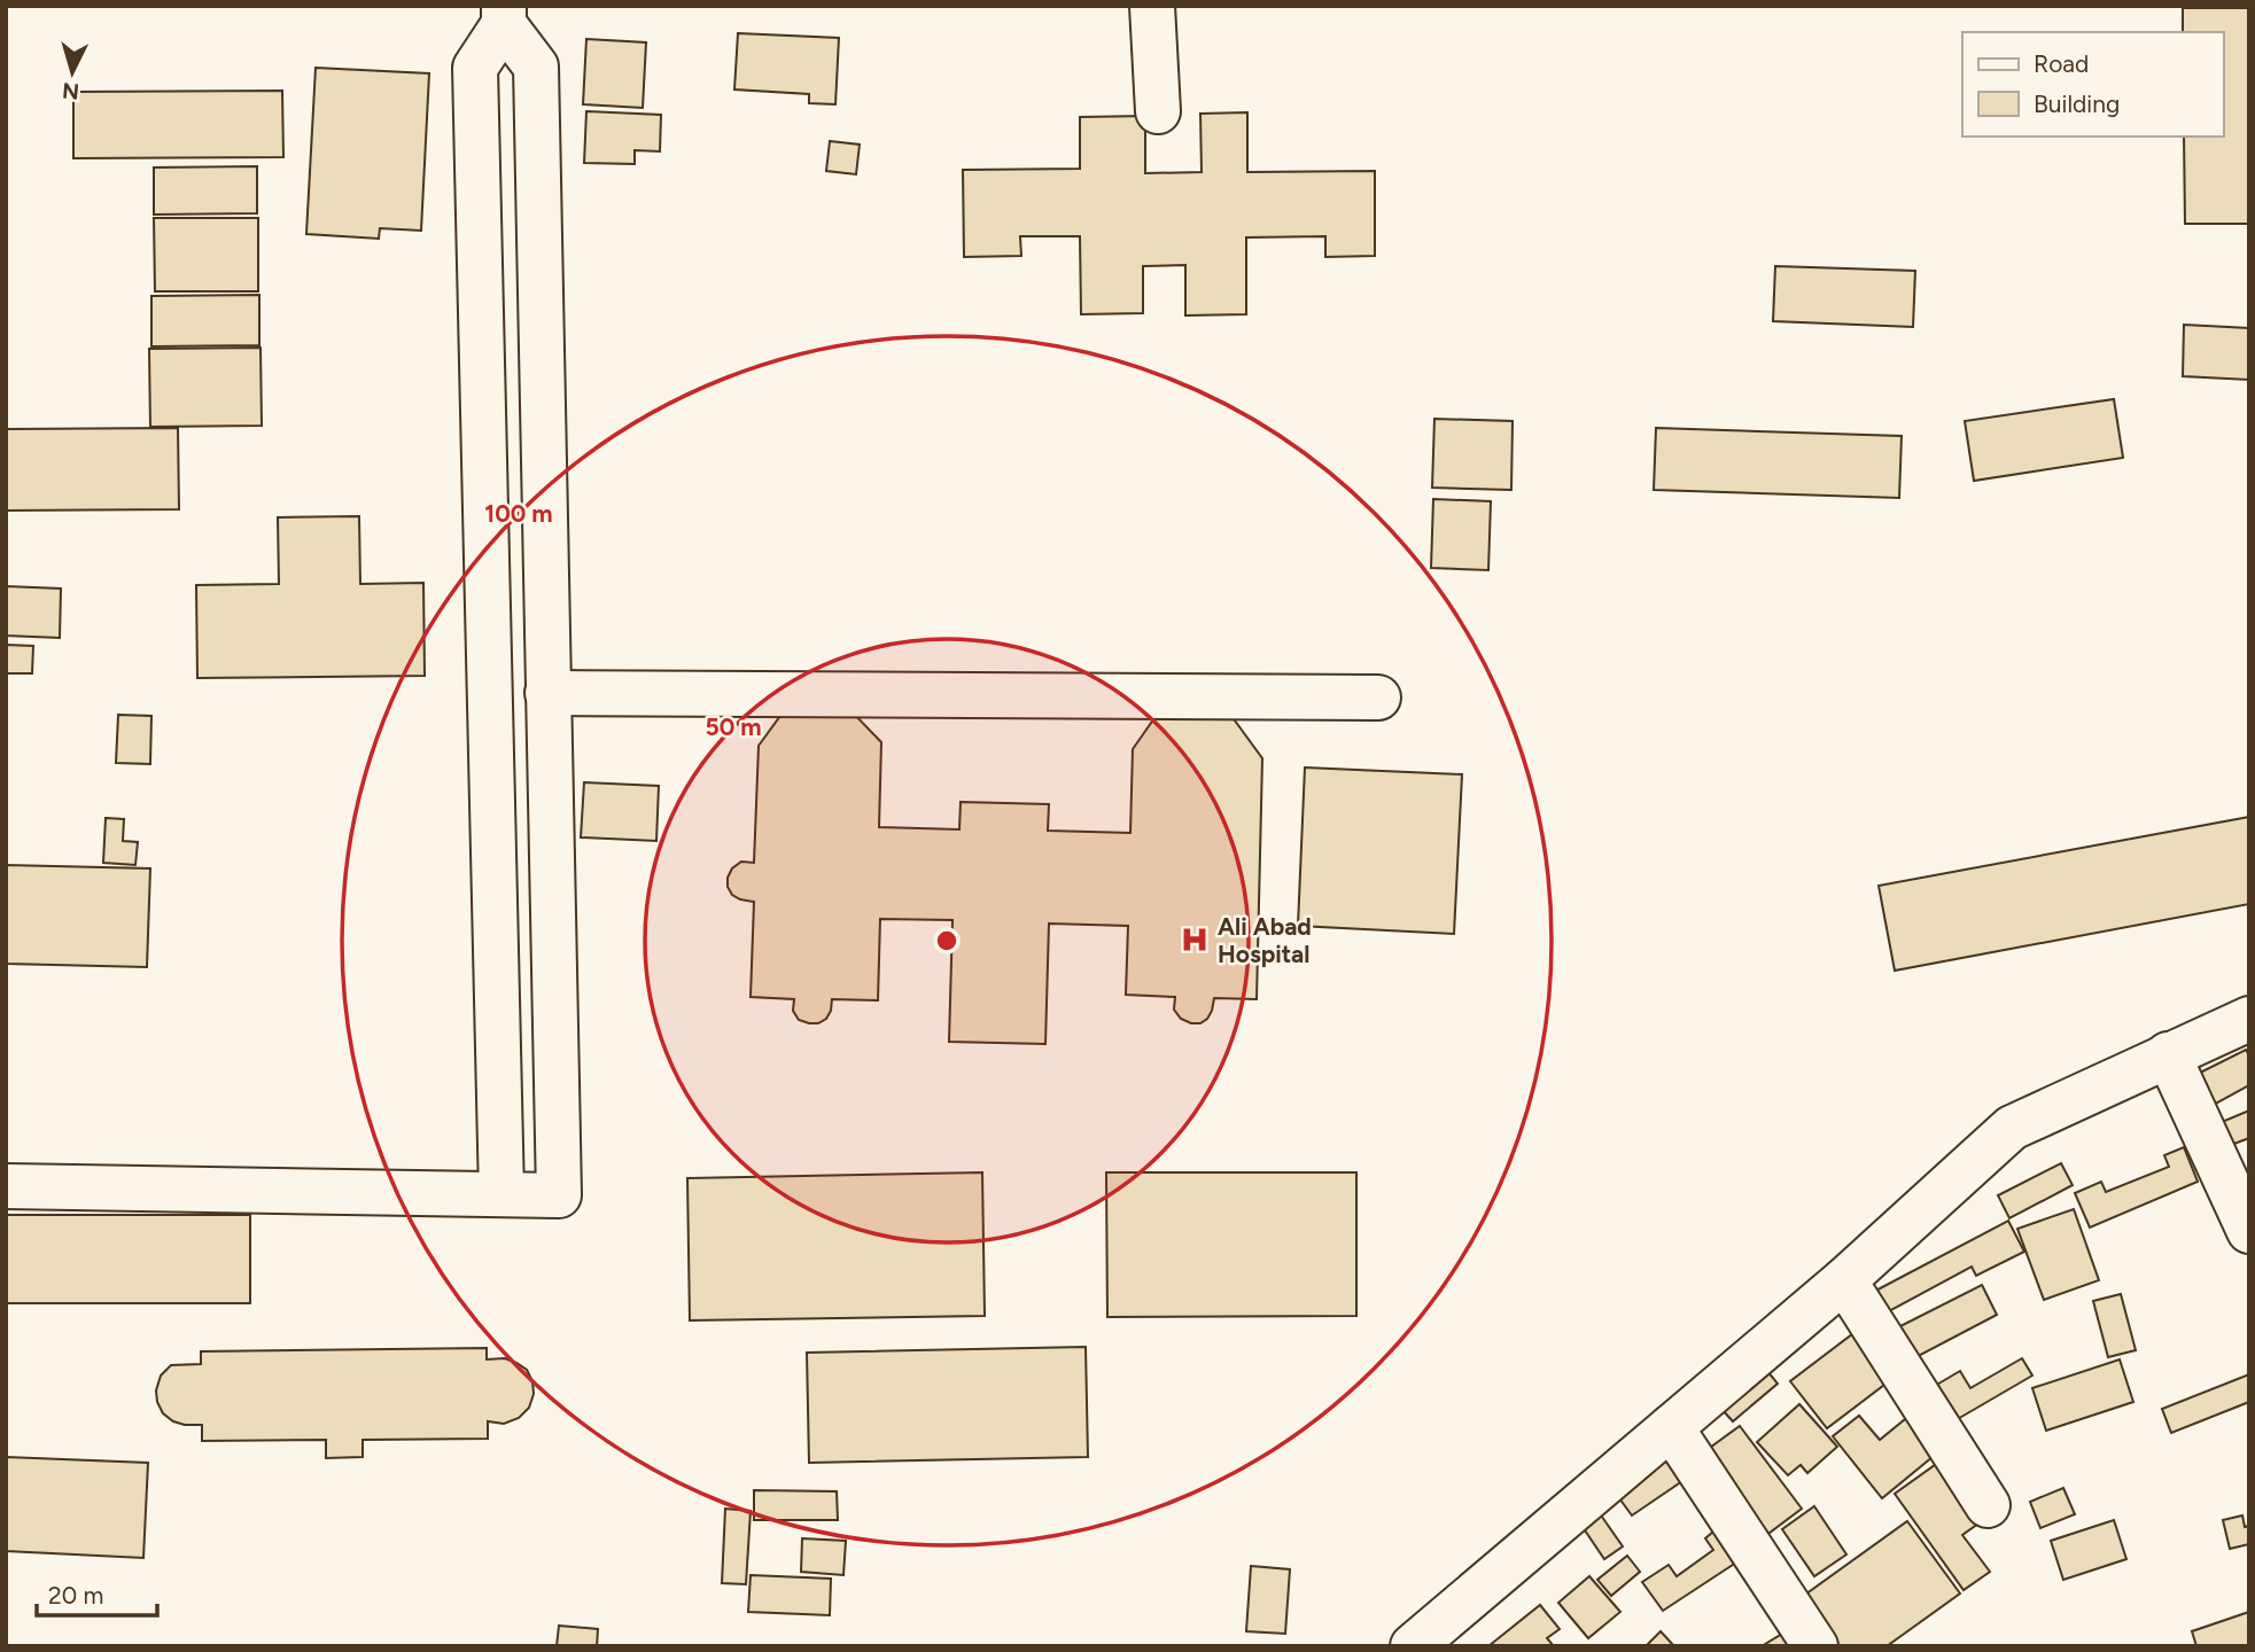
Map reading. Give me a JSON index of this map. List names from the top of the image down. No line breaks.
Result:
{"places":{"hospital":["Ali Abad Hospital"]},"legend":["Road","Building"],"scale_bar":"20 m","north":"bottom","rings":["100 m","50 m"]}
